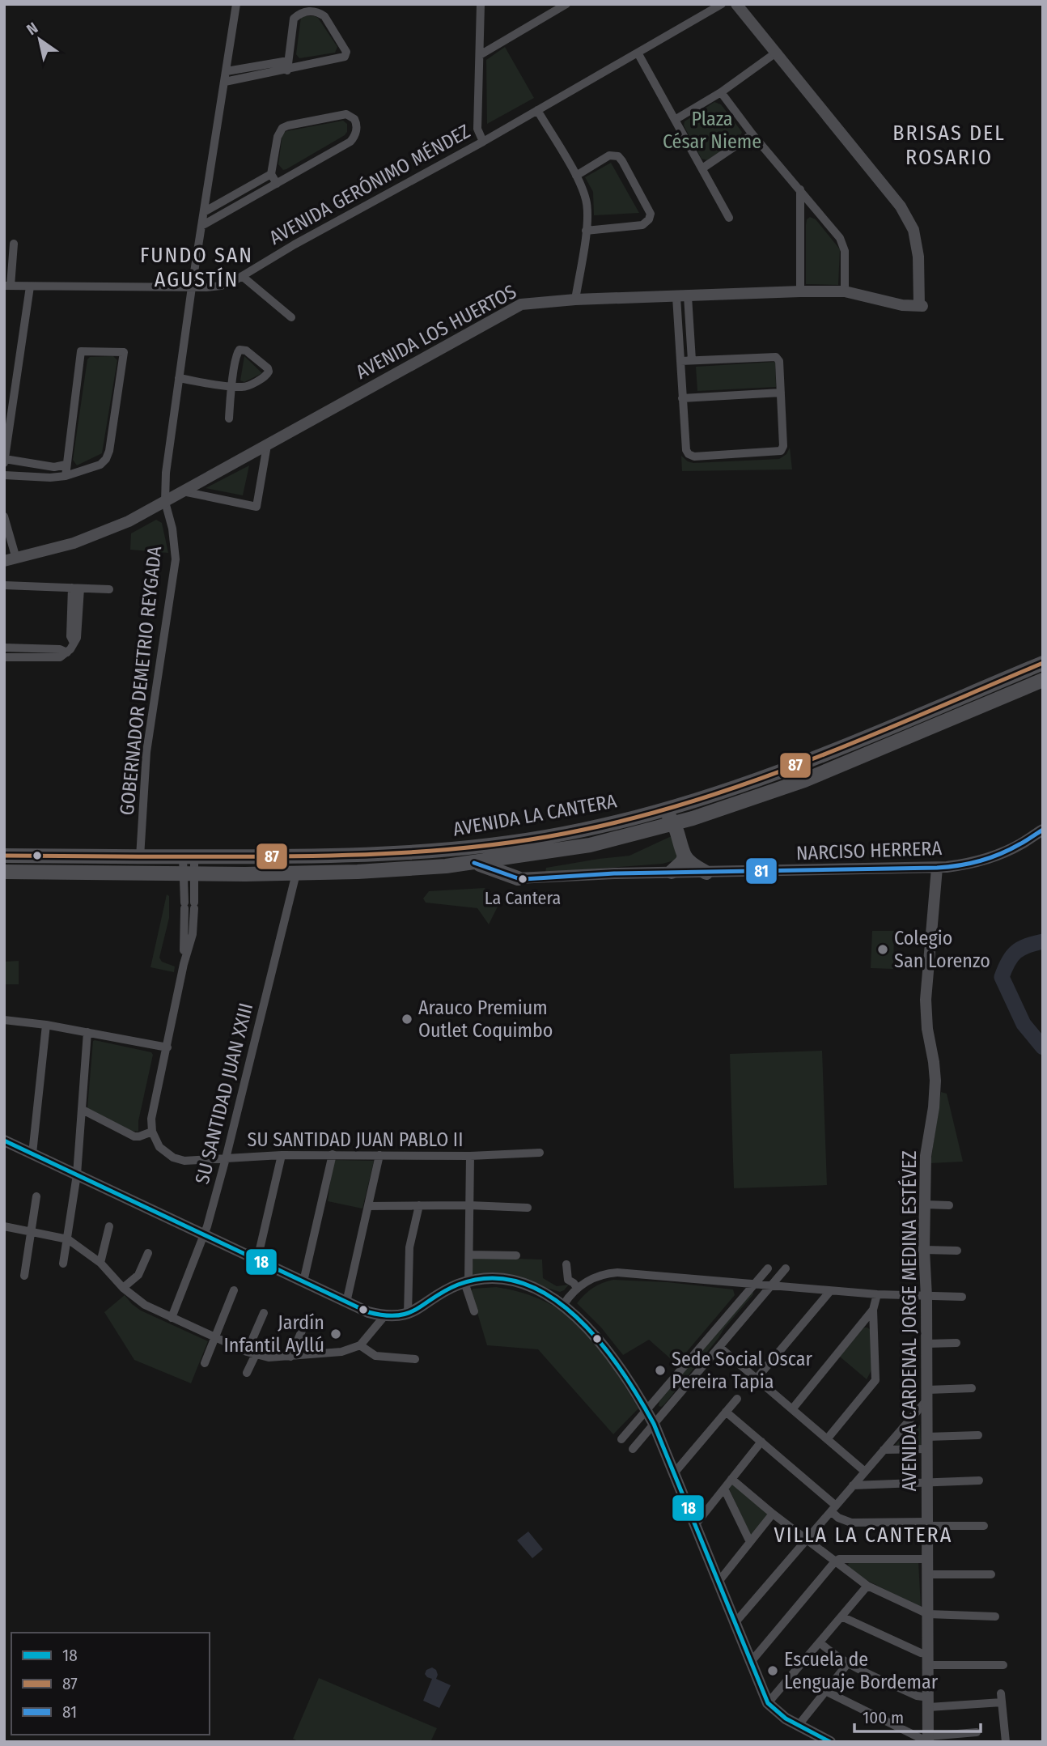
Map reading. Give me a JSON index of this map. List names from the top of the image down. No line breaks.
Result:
{"streets":{"highway":["AVENIDA LA CANTERA"],"street":["AVENIDA GERÓNIMO MÉNDEZ","AVENIDA LOS HUERTOS","GOBERNADOR DEMETRIO REYGADA","NARCISO HERRERA","SU SANTIDAD JUAN XXIII","SU SANTIDAD JUAN PABLO II","AVENIDA CARDENAL JORGE MEDINA ESTÉVEZ"]},"crossings":[["AVENIDA GERÓNIMO MÉNDEZ","GOBERNADOR DEMETRIO REYGADA"],["AVENIDA LOS HUERTOS","GOBERNADOR DEMETRIO REYGADA"],["GOBERNADOR DEMETRIO REYGADA","AVENIDA LA CANTERA"],["AVENIDA LA CANTERA","SU SANTIDAD JUAN XXIII"],["NARCISO HERRERA","AVENIDA CARDENAL JORGE MEDINA ESTÉVEZ"],["SU SANTIDAD JUAN XXIII","SU SANTIDAD JUAN PABLO II"]],"districts":["BRISAS DEL ROSARIO","FUNDO SAN AGUSTÍN","VILLA LA CANTERA"],"parks":["Plaza César Nieme"],"places":["La Cantera","Colegio San Lorenzo","Arauco Premium Outlet Coquimbo","Jardín Infantil Ayllú","Sede Social Oscar Pereira Tapia","Escuela de Lenguaje Bordemar"],"lines":["transit line 87","transit line 81","transit line 18"],"legend":["18","87","81"],"scale_bar":"100 m","north":"top left"}
